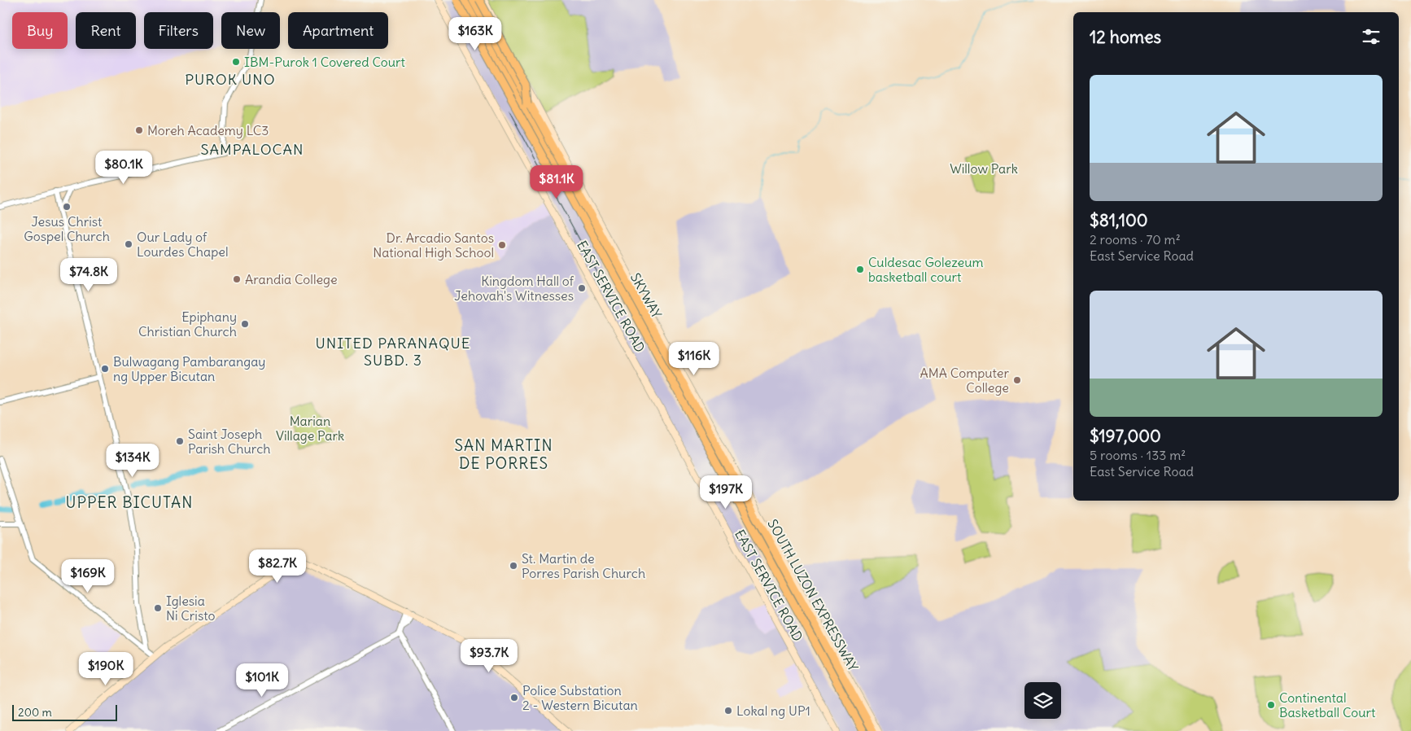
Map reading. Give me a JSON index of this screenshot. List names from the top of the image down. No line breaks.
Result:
{"streets":{"highway":["SKYWAY","SOUTH LUZON EXPRESSWAY"],"main road":["EAST SERVICE ROAD"]},"crossings":[["SKYWAY","SOUTH LUZON EXPRESSWAY"]],"districts":["PUROK UNO","SAMPALOCAN","UNITED PARANAQUE SUBD. 3","SAN MARTIN DE PORRES","UPPER BICUTAN"],"parks":["Willow Park","Marian Village Park"],"places":["IBM-Purok 1 Covered Court","Moreh Academy LC3","Jesus Christ Gospel Church","Our Lady of Lourdes Chapel","Dr. Arcadio Santos National High School","Culdesac Golezeum basketball court","Arandia College","Kingdom Hall of Jehovah's Witnesses","Epiphany Christian Church","Bulwagang Pambarangay ng Upper Bicutan","AMA Computer College","Saint Joseph Parish Church","St. Martin de Porres Parish Church","Iglesia Ni Cristo","Police Substation 2 - Western Bicutan","Continental Basketball Court","Lokal ng UP1"],"scale_bar":"200 m","page":{"chip":["Buy","Rent","Filters","New","Apartment"],"heading":"12 homes","price":["$163K","$80.1K","$81.1K","$74.8K","$116K","$134K","$197K","$82.7K","$169K","$93.7K","$190K","$101K"],"list":[{"name":"$81,100","note":"2 rooms · 70 m² · East Service Road"},{"name":"$197,000","note":"5 rooms · 133 m² · East Service Road"}],"scale":"200 m"}}
